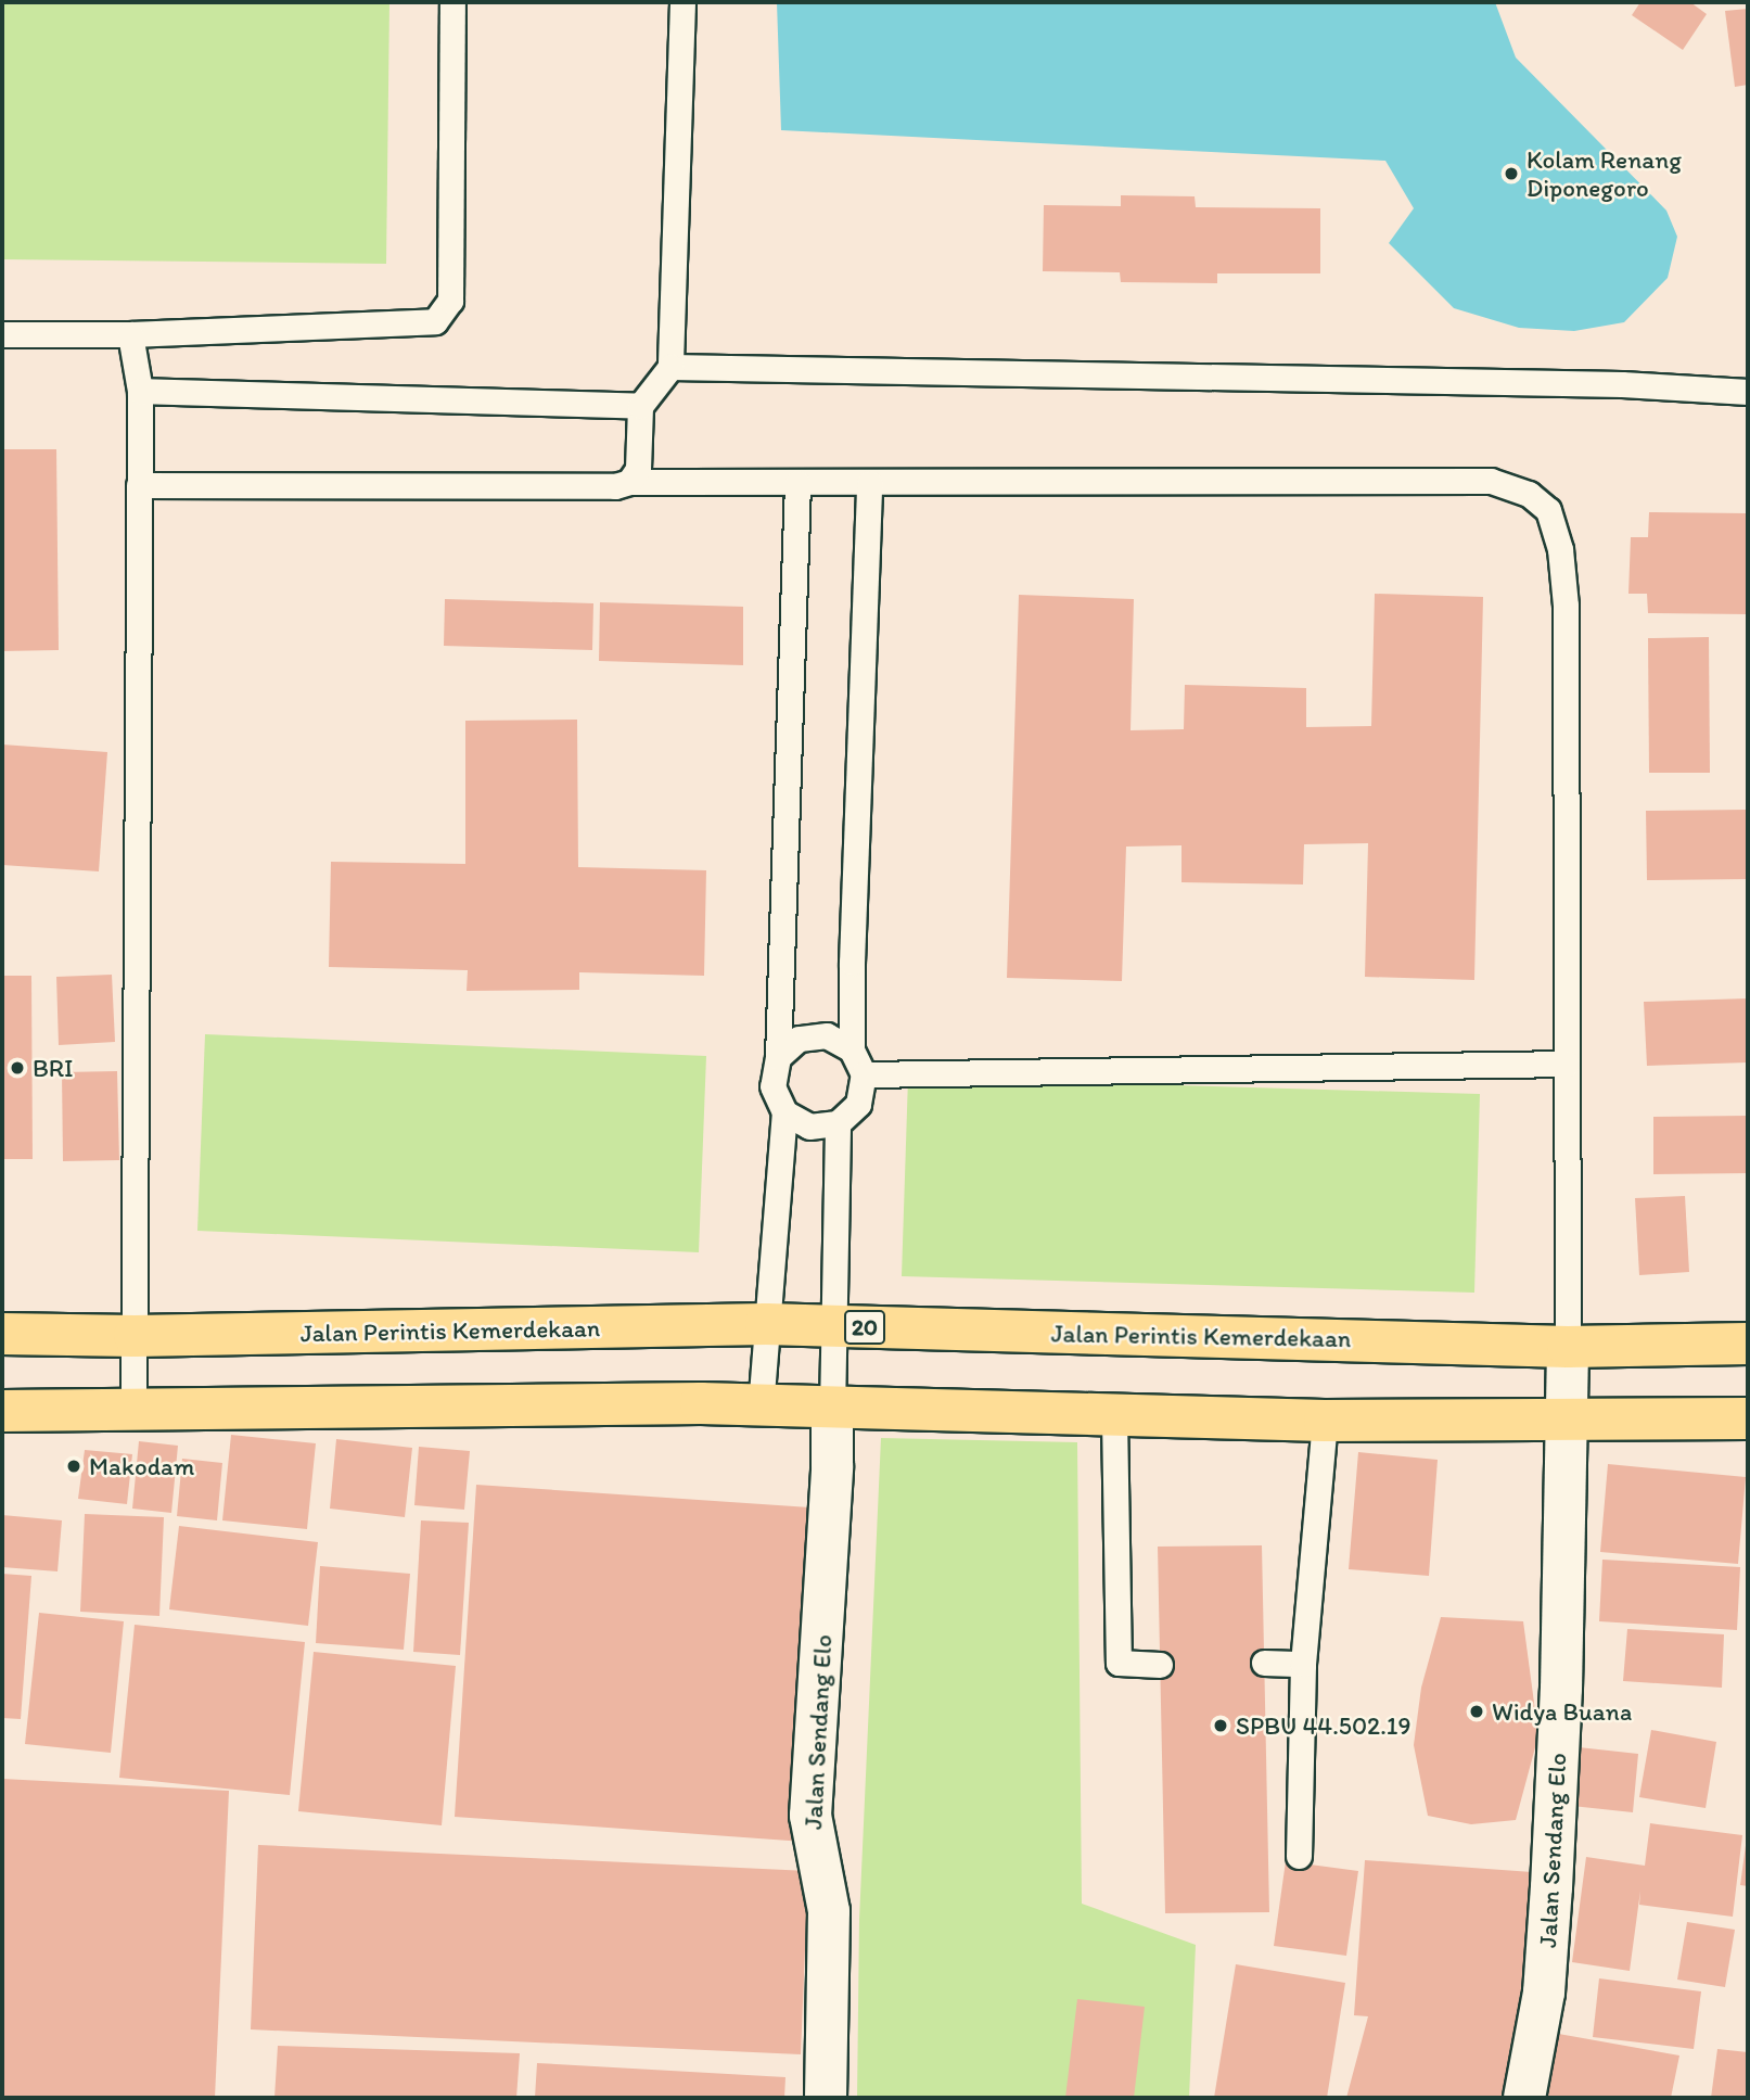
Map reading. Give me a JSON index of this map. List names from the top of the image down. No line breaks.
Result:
{"streets":{"highway":["20","Jalan Perintis Kemerdekaan"],"street":["Jalan Sendang Elo"]},"places":["Kolam Renang Diponegoro","BRI","Makodam","Widya Buana","SPBU 44.502.19"]}
